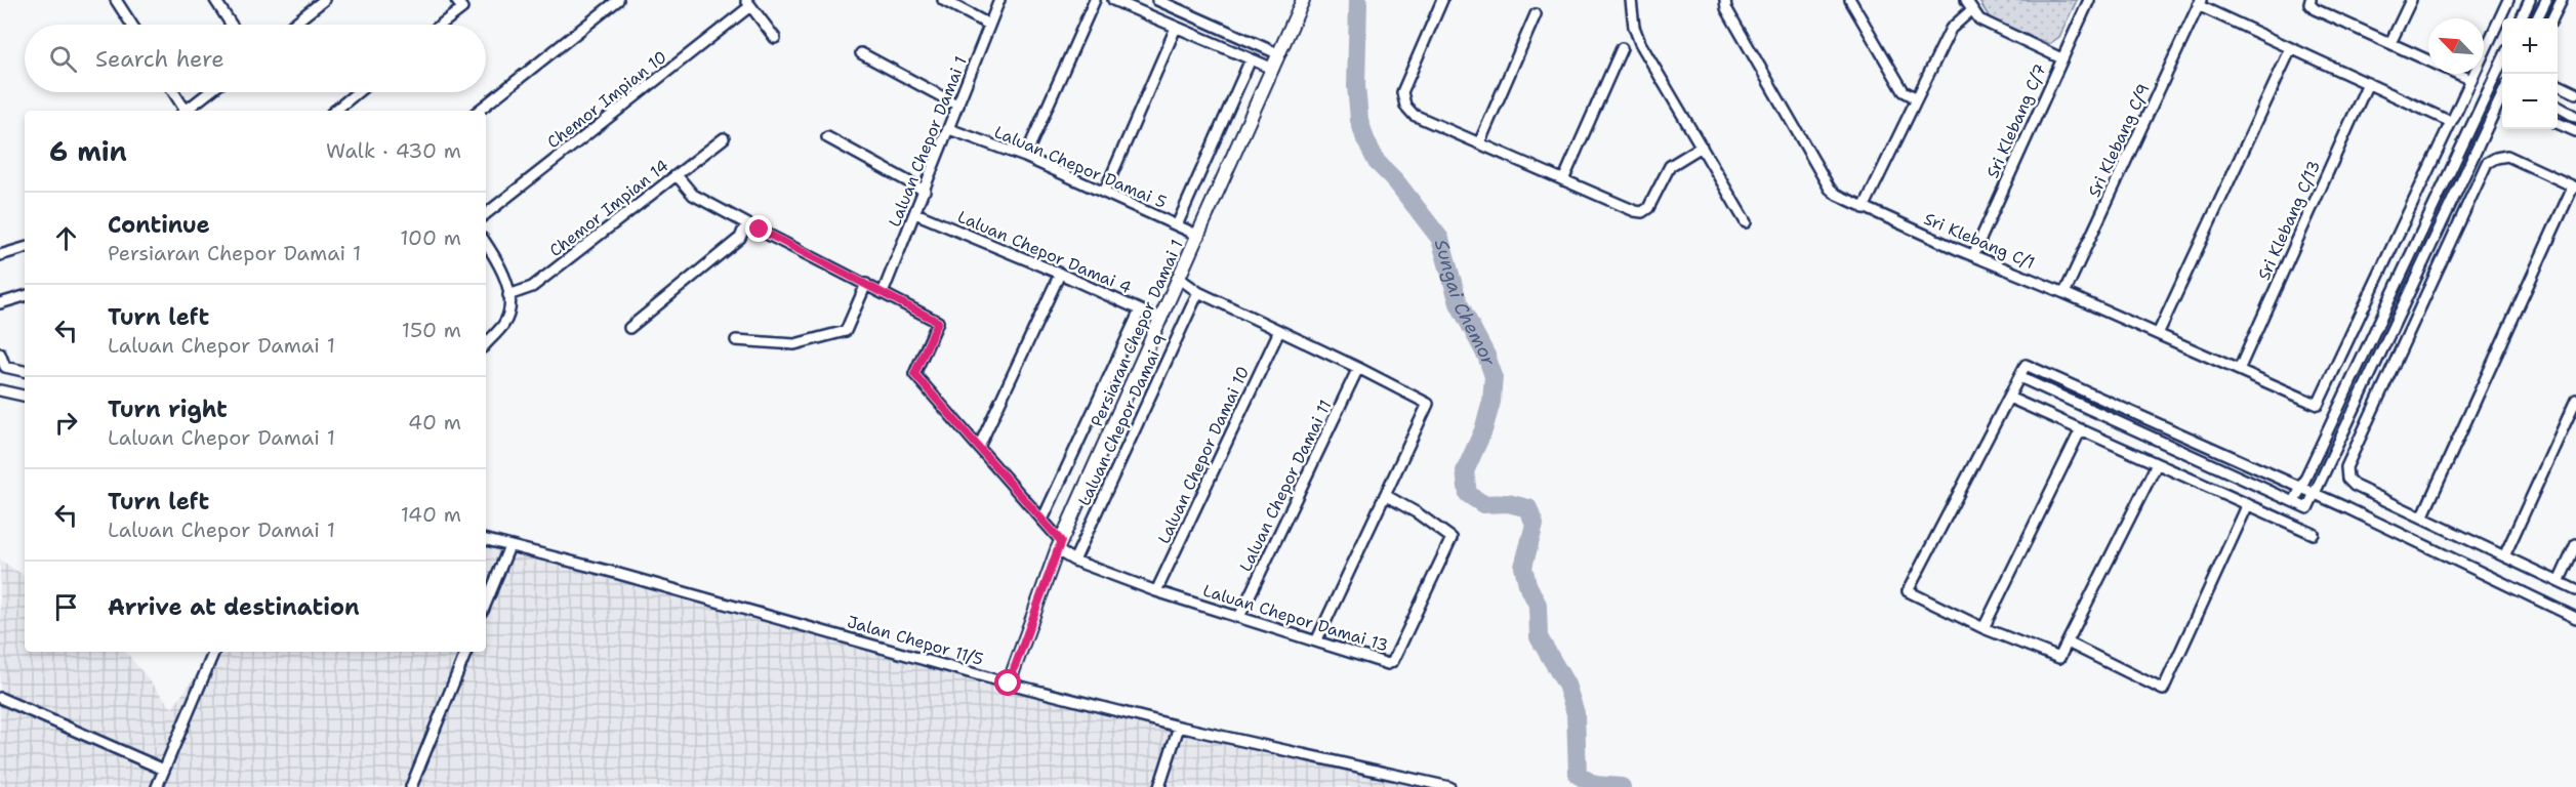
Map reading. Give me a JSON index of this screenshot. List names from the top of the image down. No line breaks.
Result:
{"streets":{"street":["Chemor Impian 10","Sri Klebang C/7","Sri Klebang C/9","Laluan Chepor Damai 1","Laluan Chepor Damai 5","Chemor Impian 14","Sri Klebang C/13","Sri Klebang C/1","Laluan Chepor Damai 4","Persiaran Chepor Damai 1","Laluan Chepor Damai 9","Laluan Chepor Damai 10","Laluan Chepor Damai 11","Laluan Chepor Damai 13","Jalan Chepor 11/5"]},"crossings":[["Sri Klebang C/7","Sri Klebang C/1"],["Sri Klebang C/9","Sri Klebang C/1"],["Laluan Chepor Damai 1","Laluan Chepor Damai 5"],["Laluan Chepor Damai 1","Laluan Chepor Damai 4"],["Laluan Chepor Damai 5","Persiaran Chepor Damai 1"],["Sri Klebang C/13","Sri Klebang C/1"],["Laluan Chepor Damai 4","Persiaran Chepor Damai 1"],["Persiaran Chepor Damai 1","Laluan Chepor Damai 13"],["Persiaran Chepor Damai 1","Jalan Chepor 11/5"],["Laluan Chepor Damai 9","Laluan Chepor Damai 13"],["Laluan Chepor Damai 10","Laluan Chepor Damai 13"],["Laluan Chepor Damai 11","Laluan Chepor Damai 13"]],"water":["Sungai Chemor"],"north":"top left","page":{"map_buttons":["+","−"],"search":"Search here","heading":["6 min","Walk · 430 m"],"list":[["Continue","Persiaran Chepor Damai 1","100 m"],["Turn left","Laluan Chepor Damai 1","150 m"],["Turn right","Laluan Chepor Damai 1","40 m"],["Turn left","Laluan Chepor Damai 1","140 m"],"Arrive at destination"]}}
